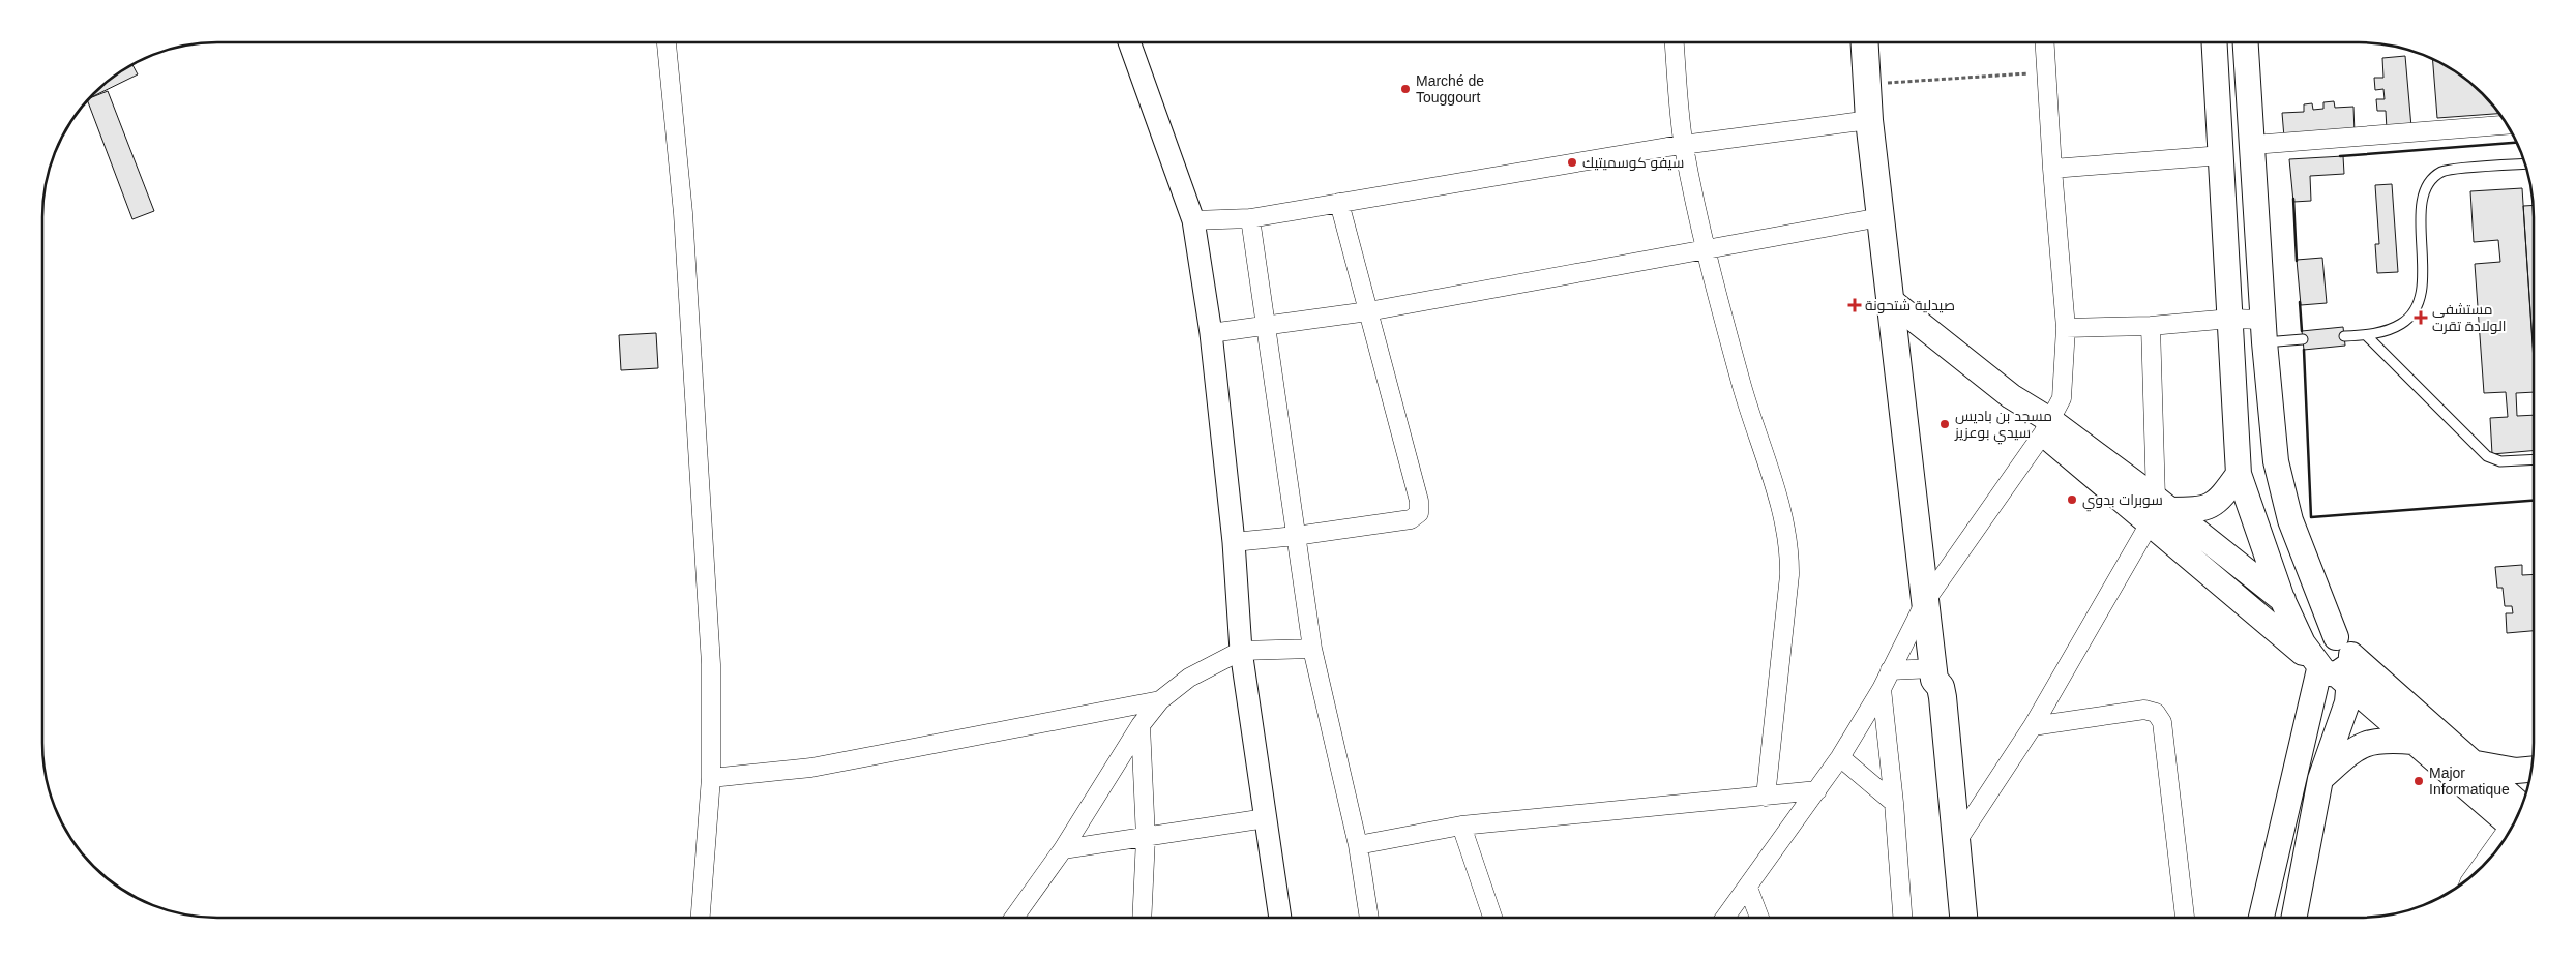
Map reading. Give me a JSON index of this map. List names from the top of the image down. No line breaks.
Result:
{"places":{"other":["Marché de Touggourt","سيفو كوسميتيك","مسجد بن باديس سيدي بوعزيز","سوبرات بدوي","Major Informatique"],"health":["صيدلية شتحونة","مستشفى الولادة تقرت"]}}
